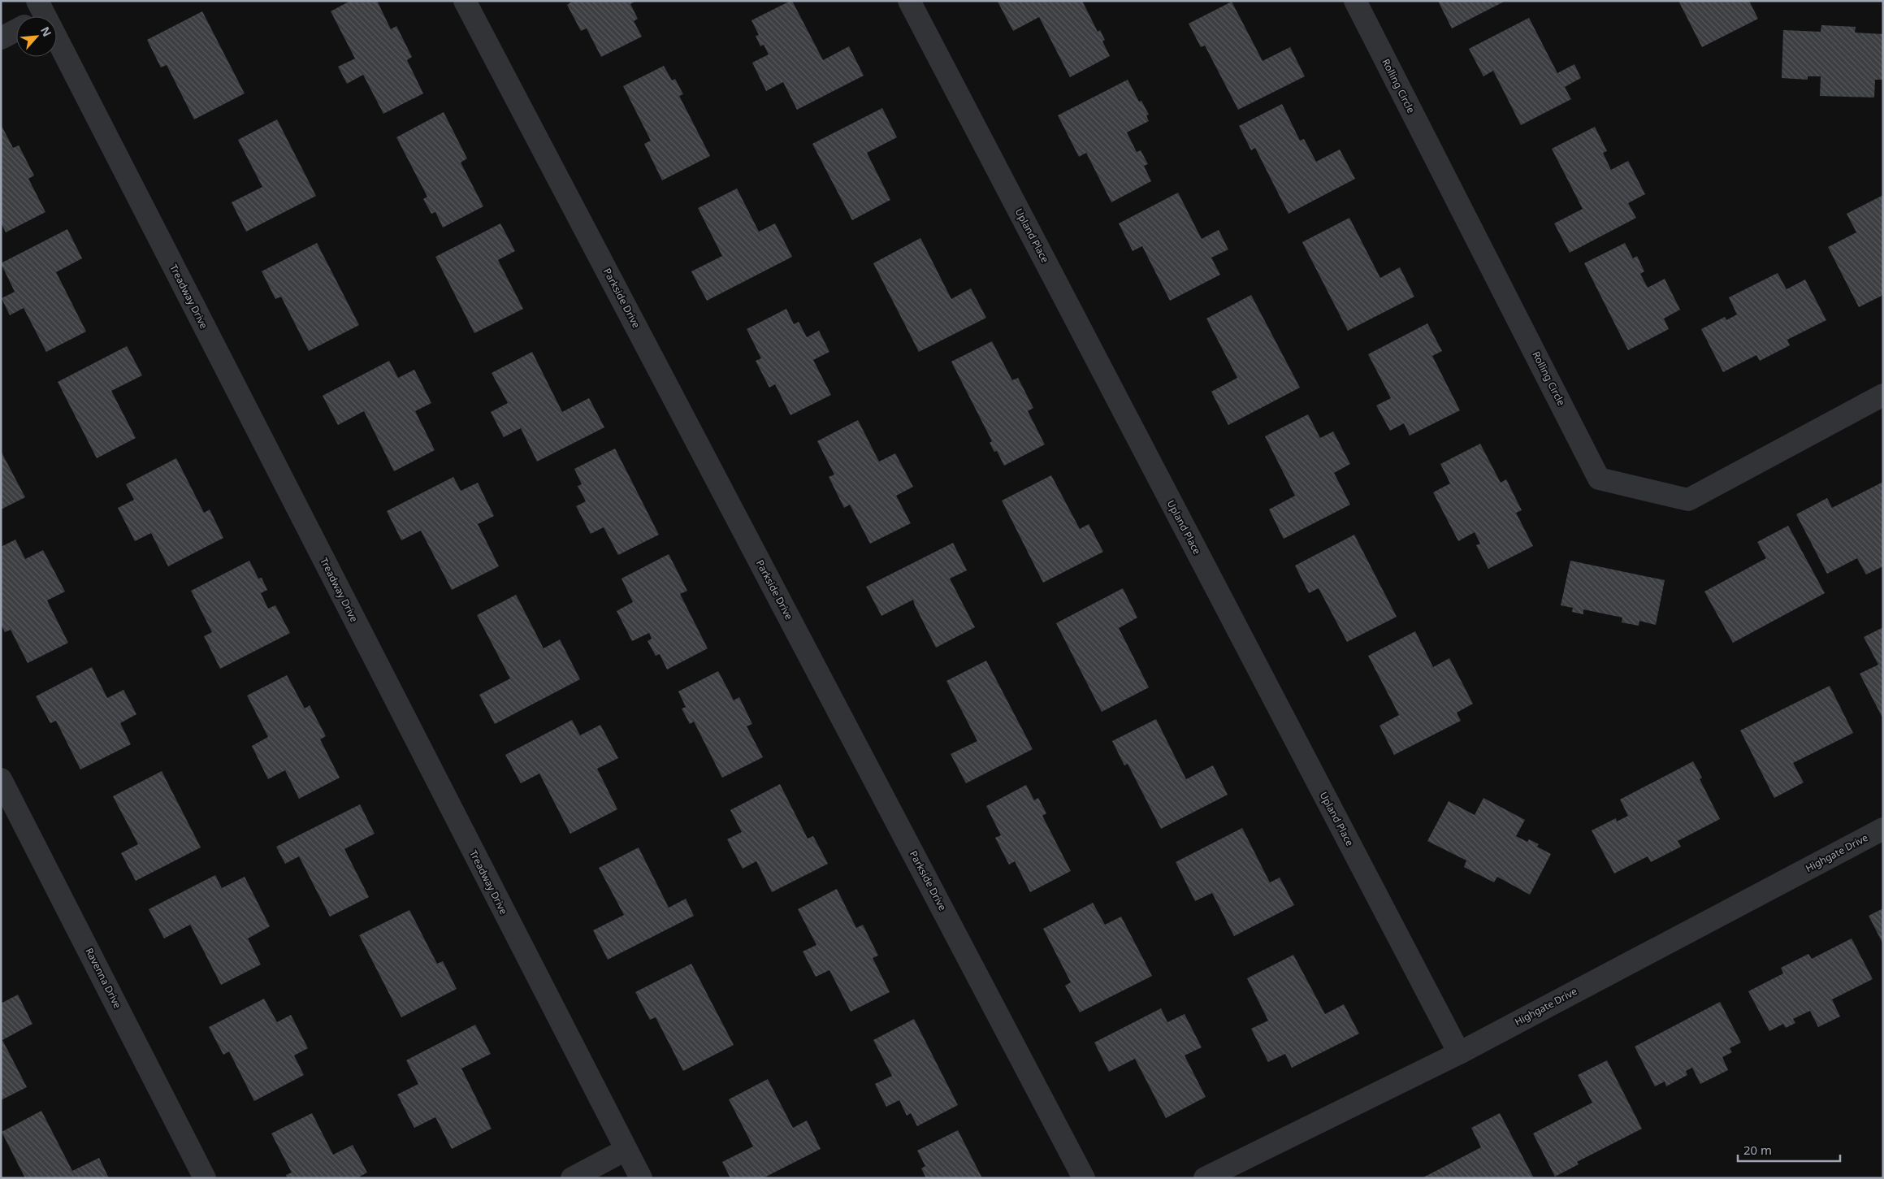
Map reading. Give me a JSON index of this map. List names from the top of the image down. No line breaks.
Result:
{"streets":{"street":["Rolling Circle","Upland Place","Treadway Drive","Parkside Drive","Highgate Drive","Ravenna Drive"]},"crossings":[["Upland Place","Highgate Drive"]],"scale_bar":"20 m","north":"top right"}
